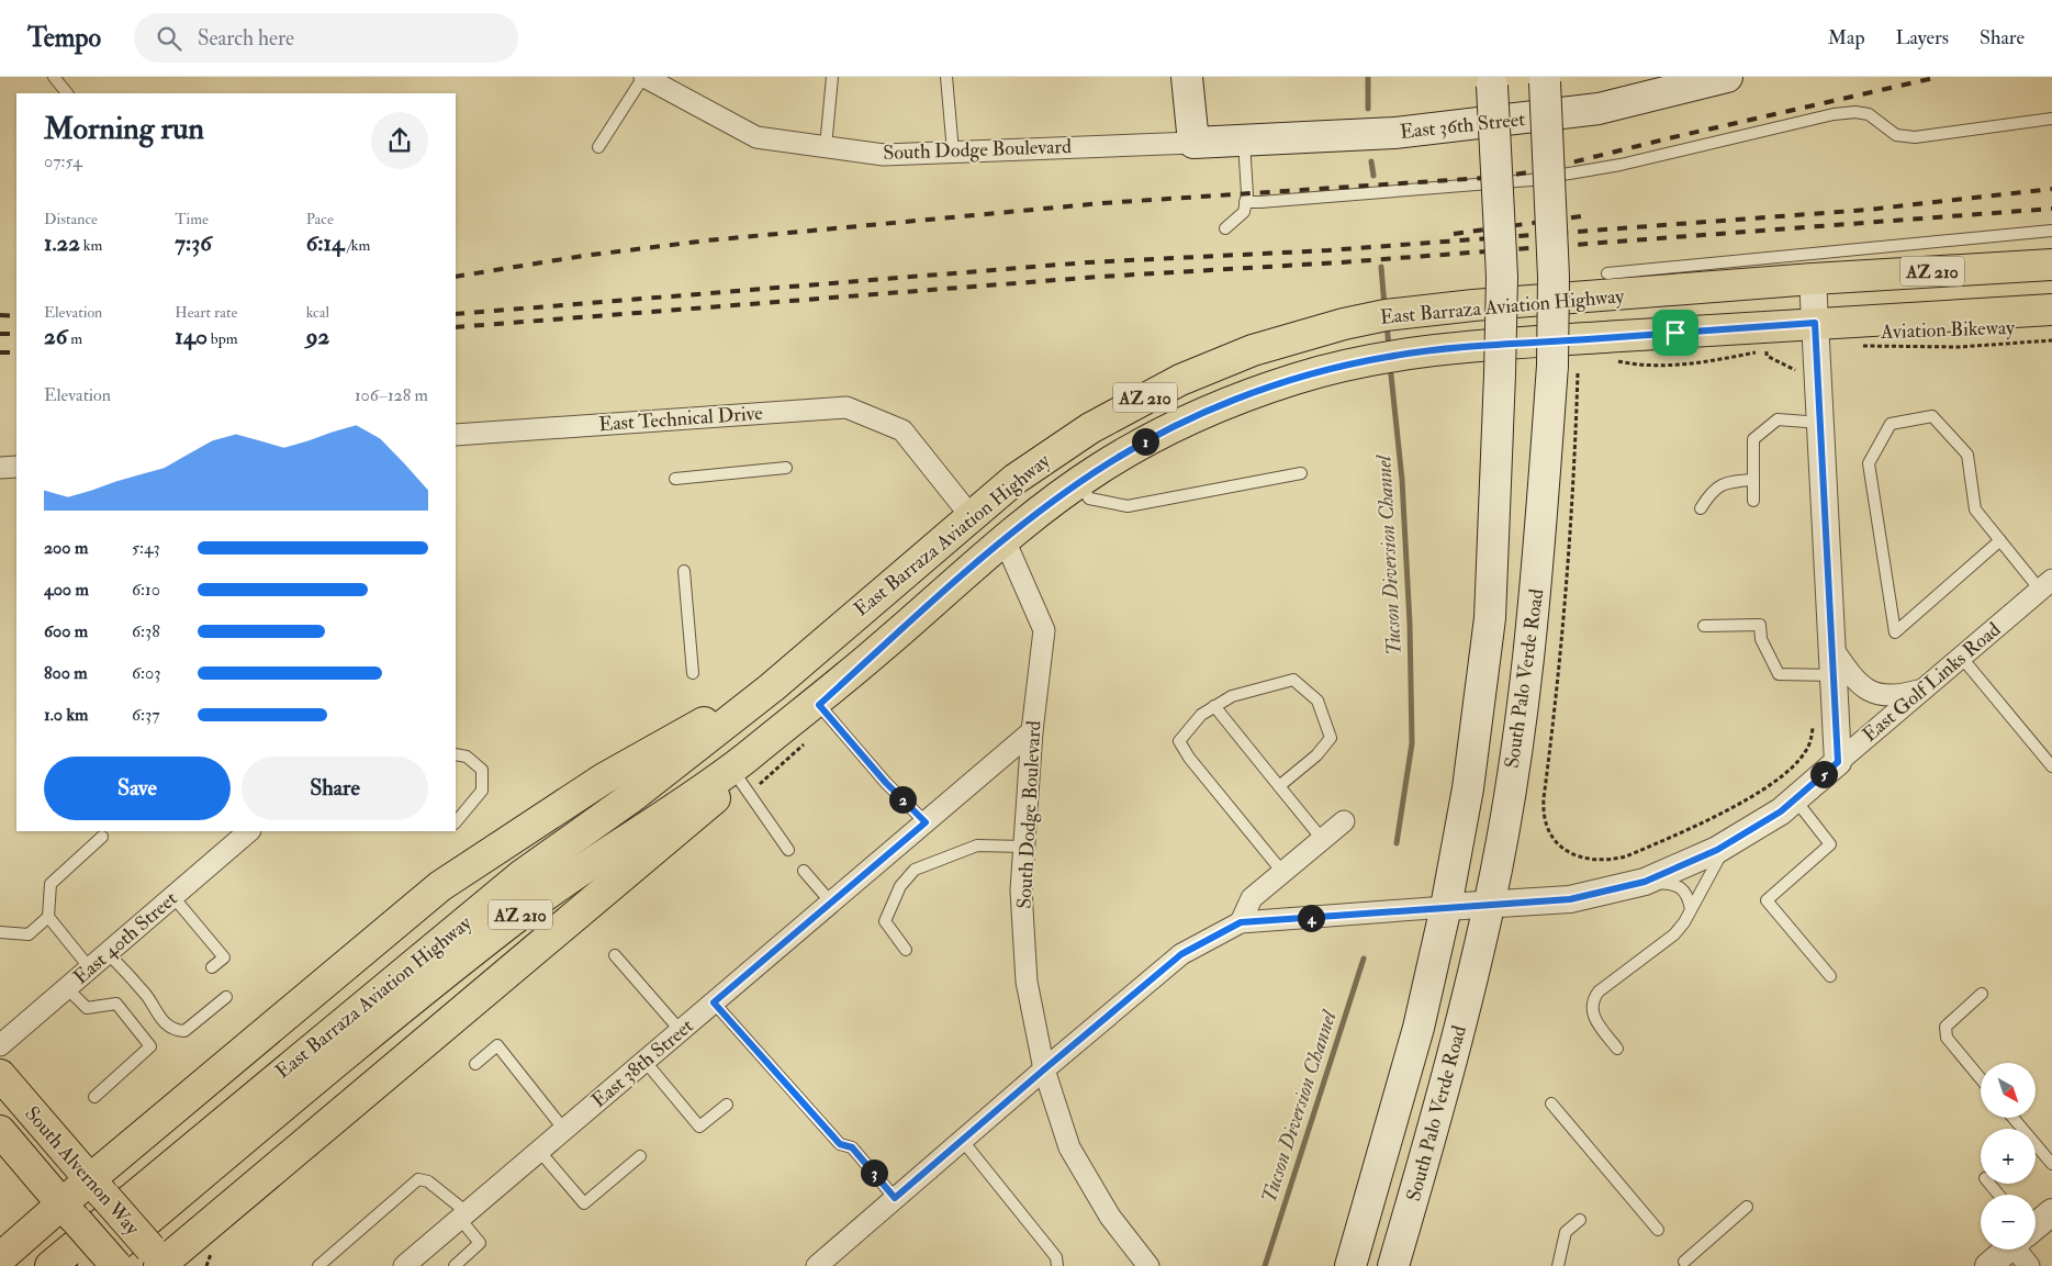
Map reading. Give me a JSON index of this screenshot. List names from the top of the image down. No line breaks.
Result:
{"streets":{"main road":["East 36th Street","AZ 210","East Barraza Aviation Highway","South Palo Verde Road","South Alvernon Way"],"street":["South Dodge Boulevard","East Technical Drive","East Golf Links Road","East 40th Street","East 38th Street"],"path":["Aviation Bikeway"]},"crossings":[["East 36th Street","South Dodge Boulevard"],["South Dodge Boulevard","East Barraza Aviation Highway"],["South Dodge Boulevard","East 38th Street"],["East Barraza Aviation Highway","East Technical Drive"],["South Palo Verde Road","East Golf Links Road"]],"water":["Tucson Diversion Channel"],"north":"bottom right","page":{"header":"Tempo","search":"Search here","nav":["Map","Layers","Share"],"heading":["Morning run","07:54"],"stats":[["Distance","1.22 km"],["Time","7:36"],["Pace","6:14 /km"],["Elevation","26 m"],["Heart rate","140 bpm"],["kcal","92"]],"chart":["Elevation","106–128 m"],"pins":["1","5","2","4","3"],"list":[{"name":"200 m","note":"5:43"},{"name":"400 m","note":"6:10"},{"name":"600 m","note":"6:38"},{"name":"800 m","note":"6:03"},{"name":"1.0 km","note":"6:37"}],"buttons":["Save","Share"],"map_buttons":["+","−"]}}
